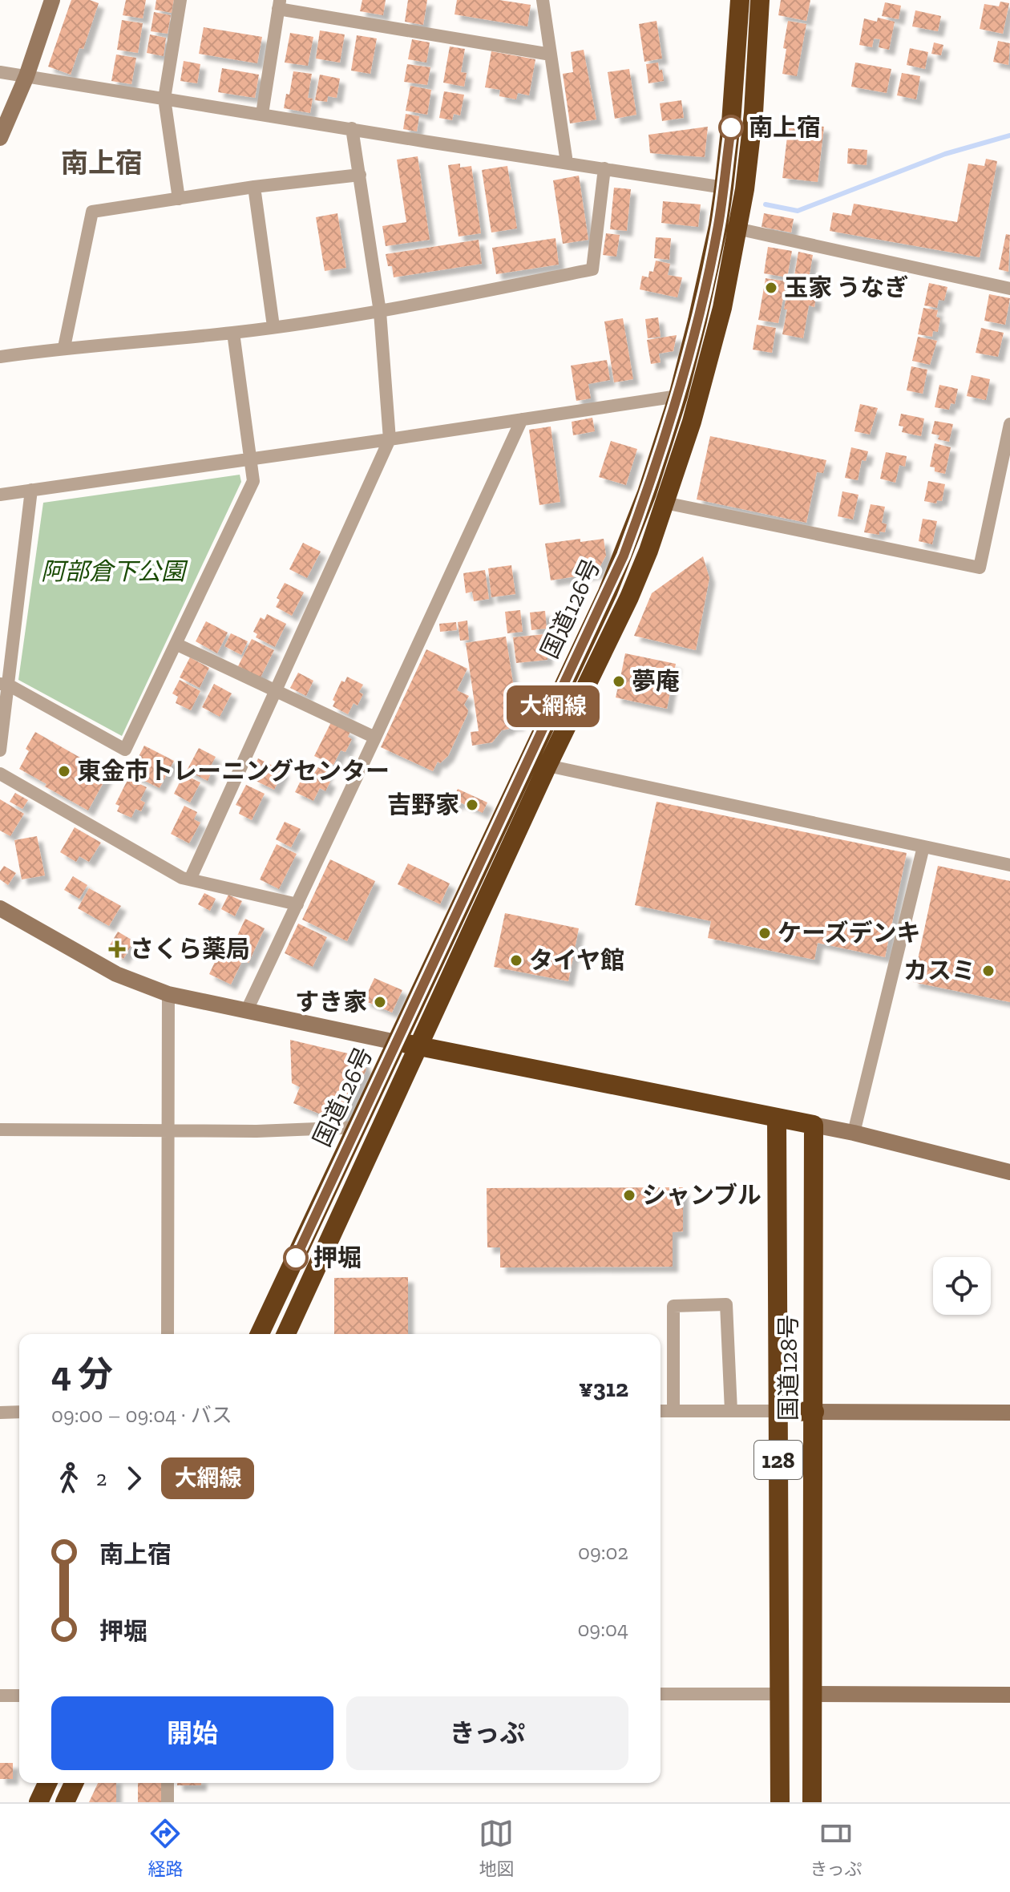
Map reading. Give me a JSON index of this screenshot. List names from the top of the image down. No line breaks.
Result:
{"streets":{"highway":["国道126号","国道128号","128"]},"districts":["南上宿"],"parks":["阿部倉下公園"],"places":{"other":["南上宿","玉家 うなぎ","夢庵","東金市トレーニングセンター","吉野家","ケーズデンキ","タイヤ館","カスミ","すき家","シャンブル","押堀"],"health":["さくら薬局"]},"lines":["bus line 大網線"],"page":{"on_map":"大網線","heading":["4 分","09:00 – 09:04 · バス","¥312"],"legs":["2","大網線"],"list":[{"name":"南上宿","value":"09:02"},{"name":"押堀","value":"09:04"}],"buttons":["開始","きっぷ"],"tabs":["経路","地図","きっぷ"]}}
